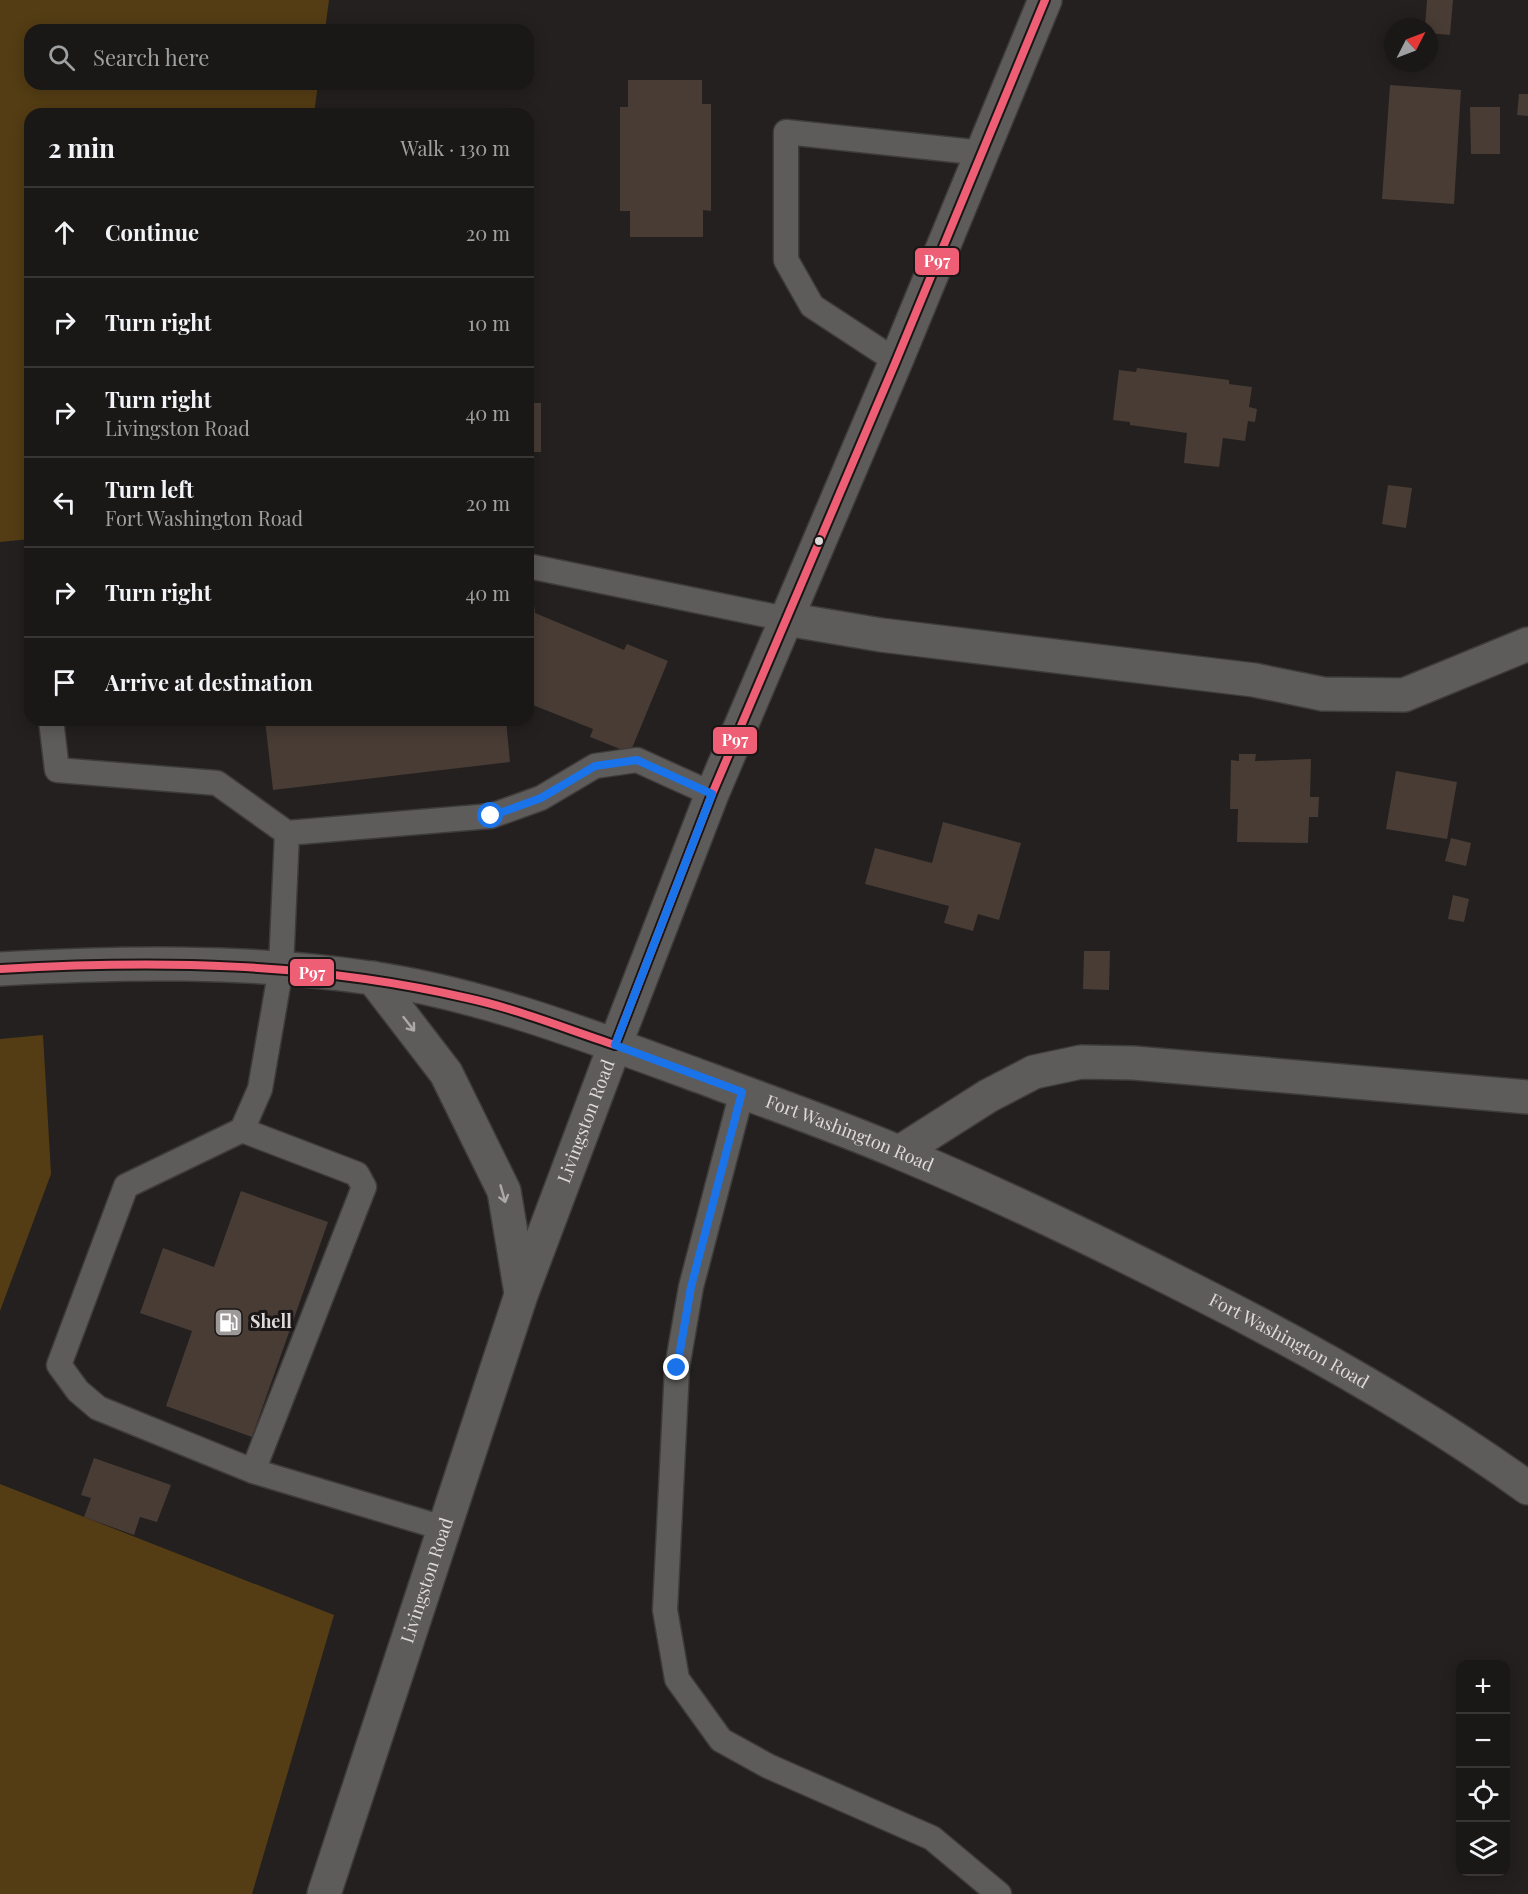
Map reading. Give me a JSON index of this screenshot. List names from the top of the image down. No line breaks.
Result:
{"streets":{"main road":["Livingston Road","Fort Washington Road"]},"crossings":[["Livingston Road","Fort Washington Road"]],"places":{"fuel station":["Shell"]},"lines":["transit line P97"],"north":"top right","page":{"search":"Search here","heading":["2 min","Walk · 130 m"],"list":[["Continue","20 m"],["Turn right","10 m"],["Turn right","Livingston Road","40 m"],["Turn left","Fort Washington Road","20 m"],["Turn right","40 m"],"Arrive at destination"],"map_buttons":["+","−"]}}
